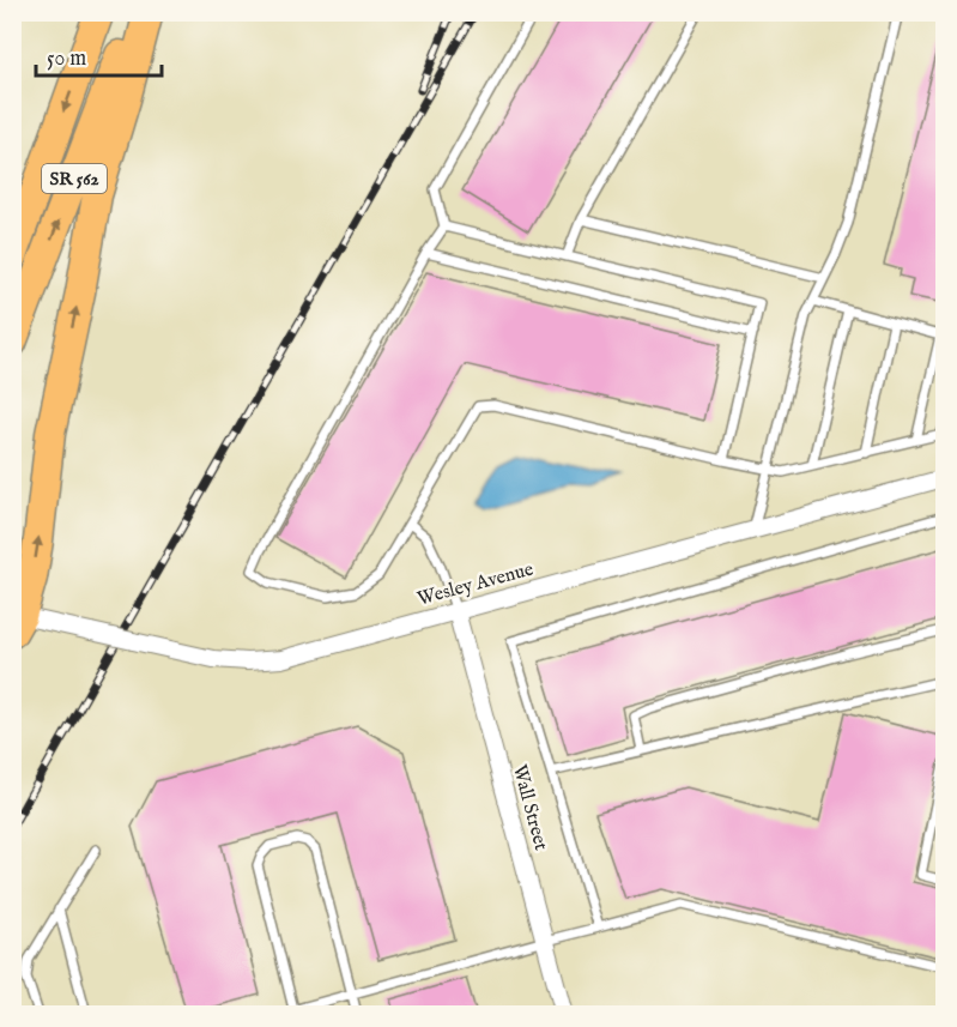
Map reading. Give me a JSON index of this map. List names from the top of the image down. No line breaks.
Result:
{"streets":{"highway":["SR 562"],"street":["Wesley Avenue","Wall Street"]},"crossings":[["Wesley Avenue","Wall Street"]],"scale_bar":"50 m"}
